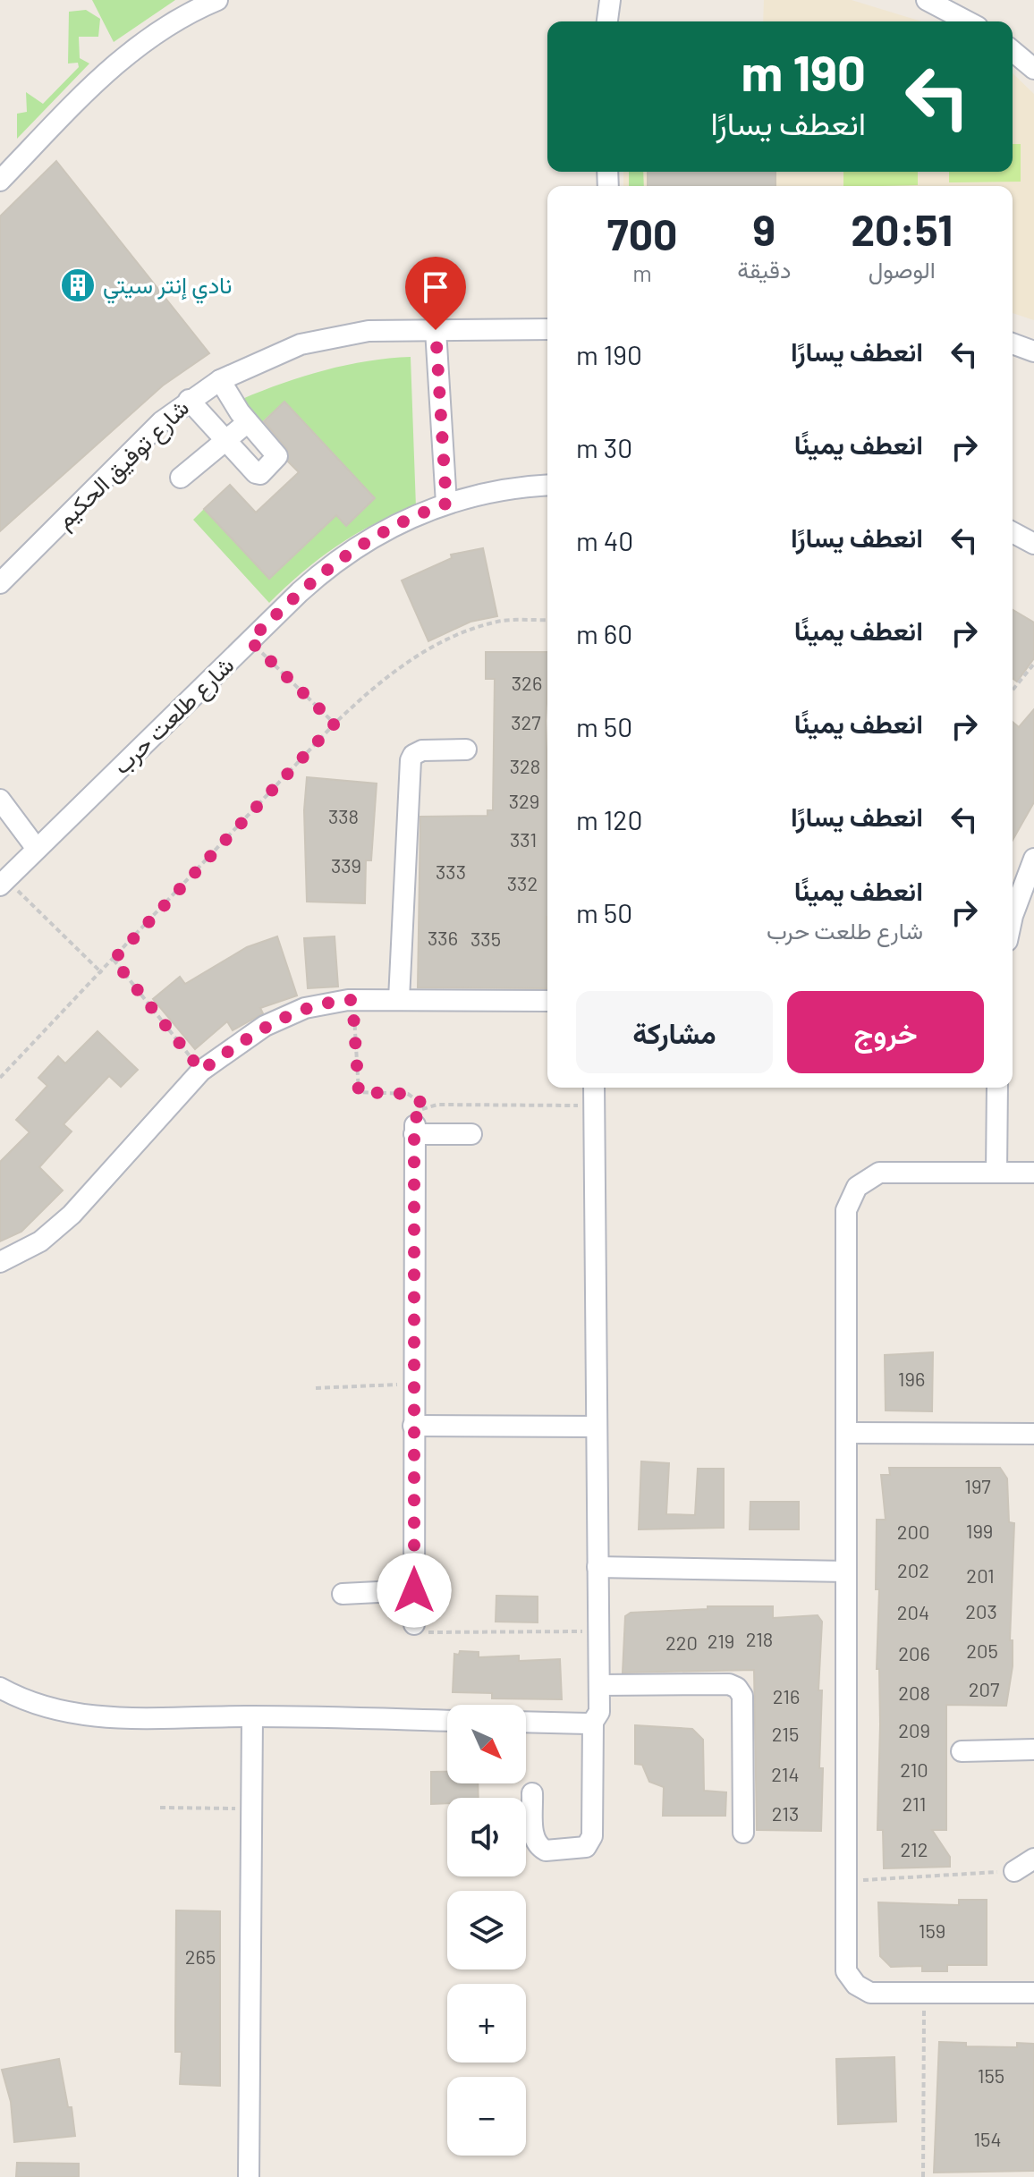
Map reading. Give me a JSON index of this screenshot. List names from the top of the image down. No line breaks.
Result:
{"streets":{"street":["شارع توفيق الحكيم","شارع طلعت حرب"]},"places":{"building":["نادي إنتر سيتي"]},"house_numbers":["326","327","328","329","338","331","339","333","332","336","335","196","197","199","200","202","201","203","204","218","219","220","205","206","207","208","216","209","215","210","214","211","213","212","159","265","155","154"],"north":"bottom right","page":{"turn":["190 m","انعطف يسارًا"],"eta":["20:51","الوصول","9","دقيقة","700","m"],"list":[{"name":"انعطف يسارًا","value":"190 m"},{"name":"انعطف يمينًا","value":"30 m"},{"name":"انعطف يسارًا","value":"40 m"},{"name":"انعطف يمينًا","value":"60 m"},{"name":"انعطف يمينًا","value":"50 m"},{"name":"انعطف يسارًا","value":"120 m"},{"name":"انعطف يمينًا","note":"شارع طلعت حرب","value":"50 m"}],"buttons":["خروج","مشاركة"],"map_buttons":["+","−"]}}
